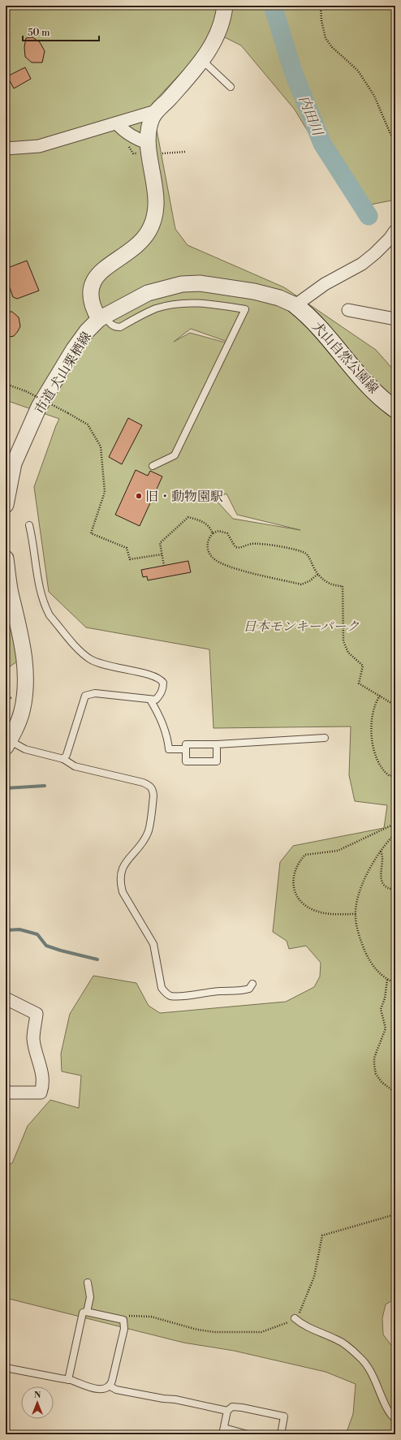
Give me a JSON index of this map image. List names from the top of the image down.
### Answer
{
  "streets": {
    "main road": ["犬山自然公園線"],
    "street": ["市道 犬山栗栖線"]
  },
  "crossings": [
    ["犬山自然公園線", "市道 犬山栗栖線"]
  ],
  "water": ["内田川"],
  "parks": ["日本モンキーパーク"],
  "places": ["旧・動物園駅"],
  "scale_bar": "50 m",
  "north": "top"
}
